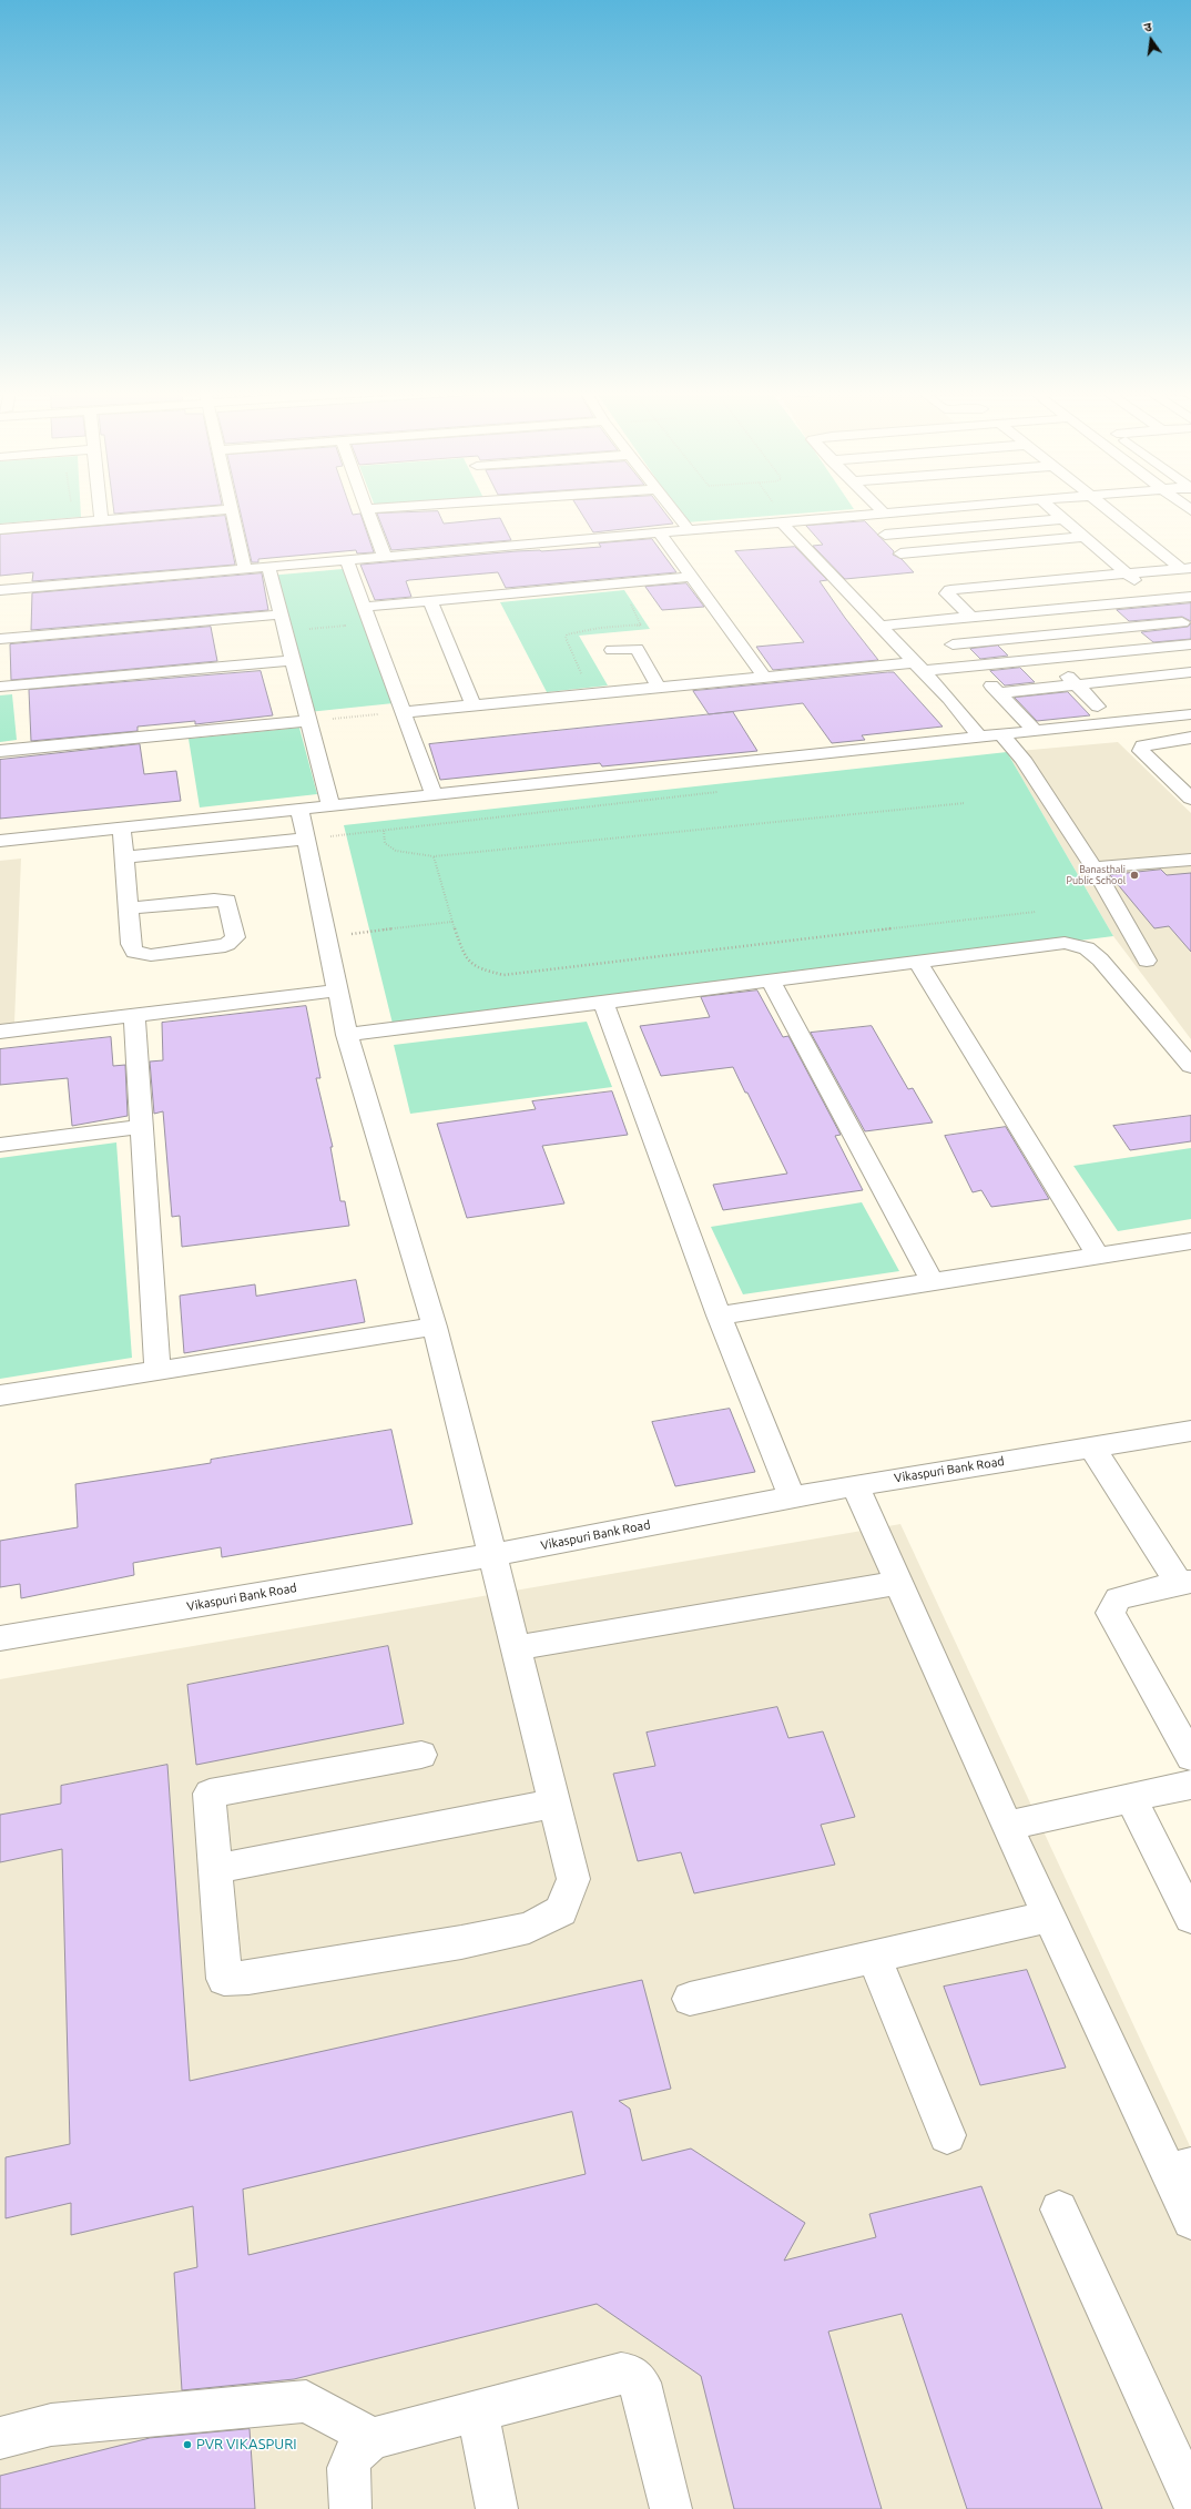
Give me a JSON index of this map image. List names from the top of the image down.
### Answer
{
  "streets": {
    "street": ["Vikaspuri Bank Road"]
  },
  "places": ["Banasthali Public School", "PVR VIKASPURI"],
  "north": "top"
}
